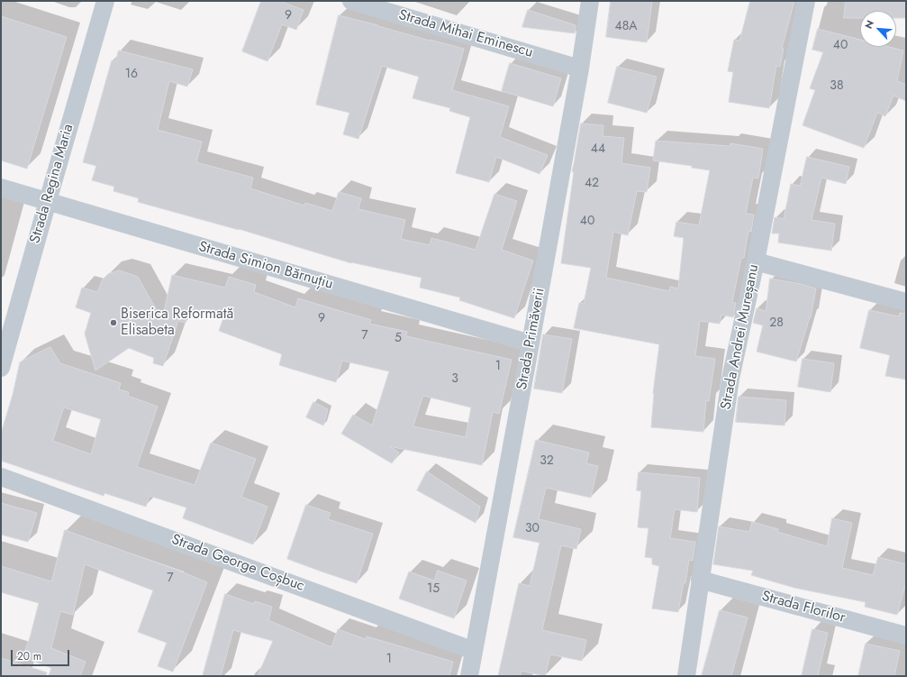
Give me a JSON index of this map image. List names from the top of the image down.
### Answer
{
  "streets": {
    "street": [
      "Strada Mihai Eminescu",
      "Strada Regina Maria",
      "Strada Simion Bărnuțiu",
      "Strada Andrei Mureșanu",
      "Strada Primăverii",
      "Strada George Coșbuc",
      "Strada Florilor"
    ]
  },
  "crossings": [
    ["Strada Mihai Eminescu", "Strada Primăverii"],
    ["Strada Regina Maria", "Strada Simion Bărnuțiu"],
    ["Strada Simion Bărnuțiu", "Strada Primăverii"],
    ["Strada Andrei Mureșanu", "Strada Florilor"],
    ["Strada Primăverii", "Strada George Coșbuc"]
  ],
  "places": ["Biserica Reformată Elisabeta"],
  "house_numbers": [
    "9",
    "48A",
    "40",
    "16",
    "38",
    "44",
    "42",
    "40",
    "9",
    "28",
    "7",
    "5",
    "1",
    "3",
    "32",
    "30",
    "7",
    "15",
    "1"
  ],
  "scale_bar": "20 m",
  "north": "top left"
}
